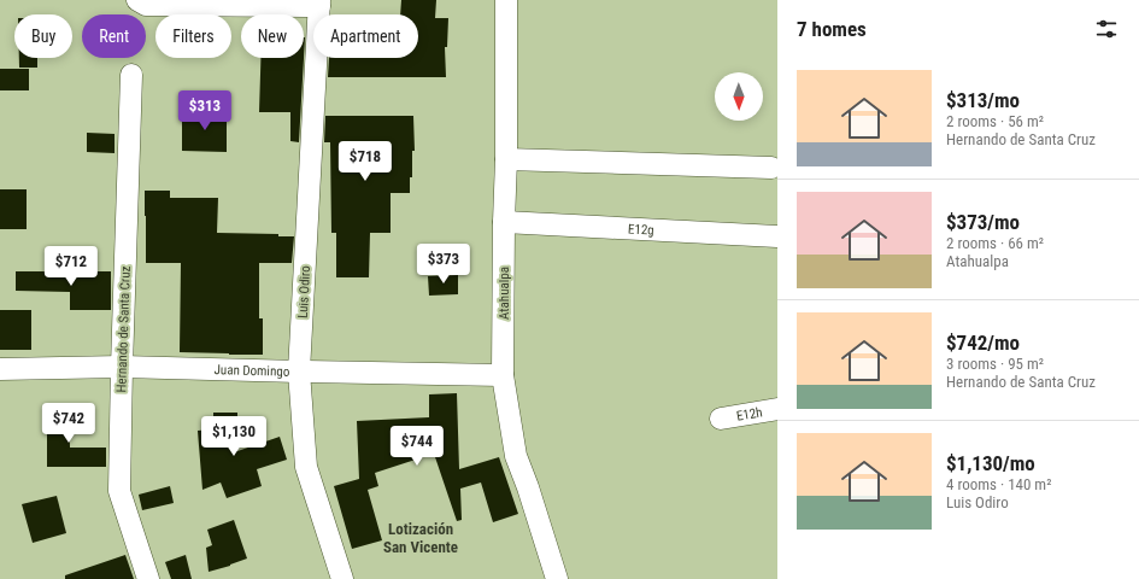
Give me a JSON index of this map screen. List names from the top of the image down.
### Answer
{
  "streets": {
    "street": [
      "E12g",
      "Luis Odiro",
      "Atahualpa",
      "Hernando de Santa Cruz",
      "Juan Domingo",
      "E12h"
    ]
  },
  "crossings": [
    ["E12g", "Atahualpa"],
    ["Luis Odiro", "Juan Domingo"],
    ["Atahualpa", "Juan Domingo"],
    ["Hernando de Santa Cruz", "Juan Domingo"]
  ],
  "districts": ["Lotización San Vicente"],
  "north": "bottom",
  "page": {
    "heading": "7 homes",
    "chip": [
      "Buy",
      "Rent",
      "Filters",
      "New",
      "Apartment"
    ],
    "list": [
      {
        "name": "$313/mo",
        "note": "2 rooms · 56 m² · Hernando de Santa Cruz"
      },
      {
        "name": "$373/mo",
        "note": "2 rooms · 66 m² · Atahualpa"
      },
      {
        "name": "$742/mo",
        "note": "3 rooms · 95 m² · Hernando de Santa Cruz"
      },
      {
        "name": "$1,130/mo",
        "note": "4 rooms · 140 m² · Luis Odiro"
      }
    ],
    "price": [
      "$313",
      "$718",
      "$373",
      "$712",
      "$742",
      "$1,130",
      "$744"
    ]
  }
}
